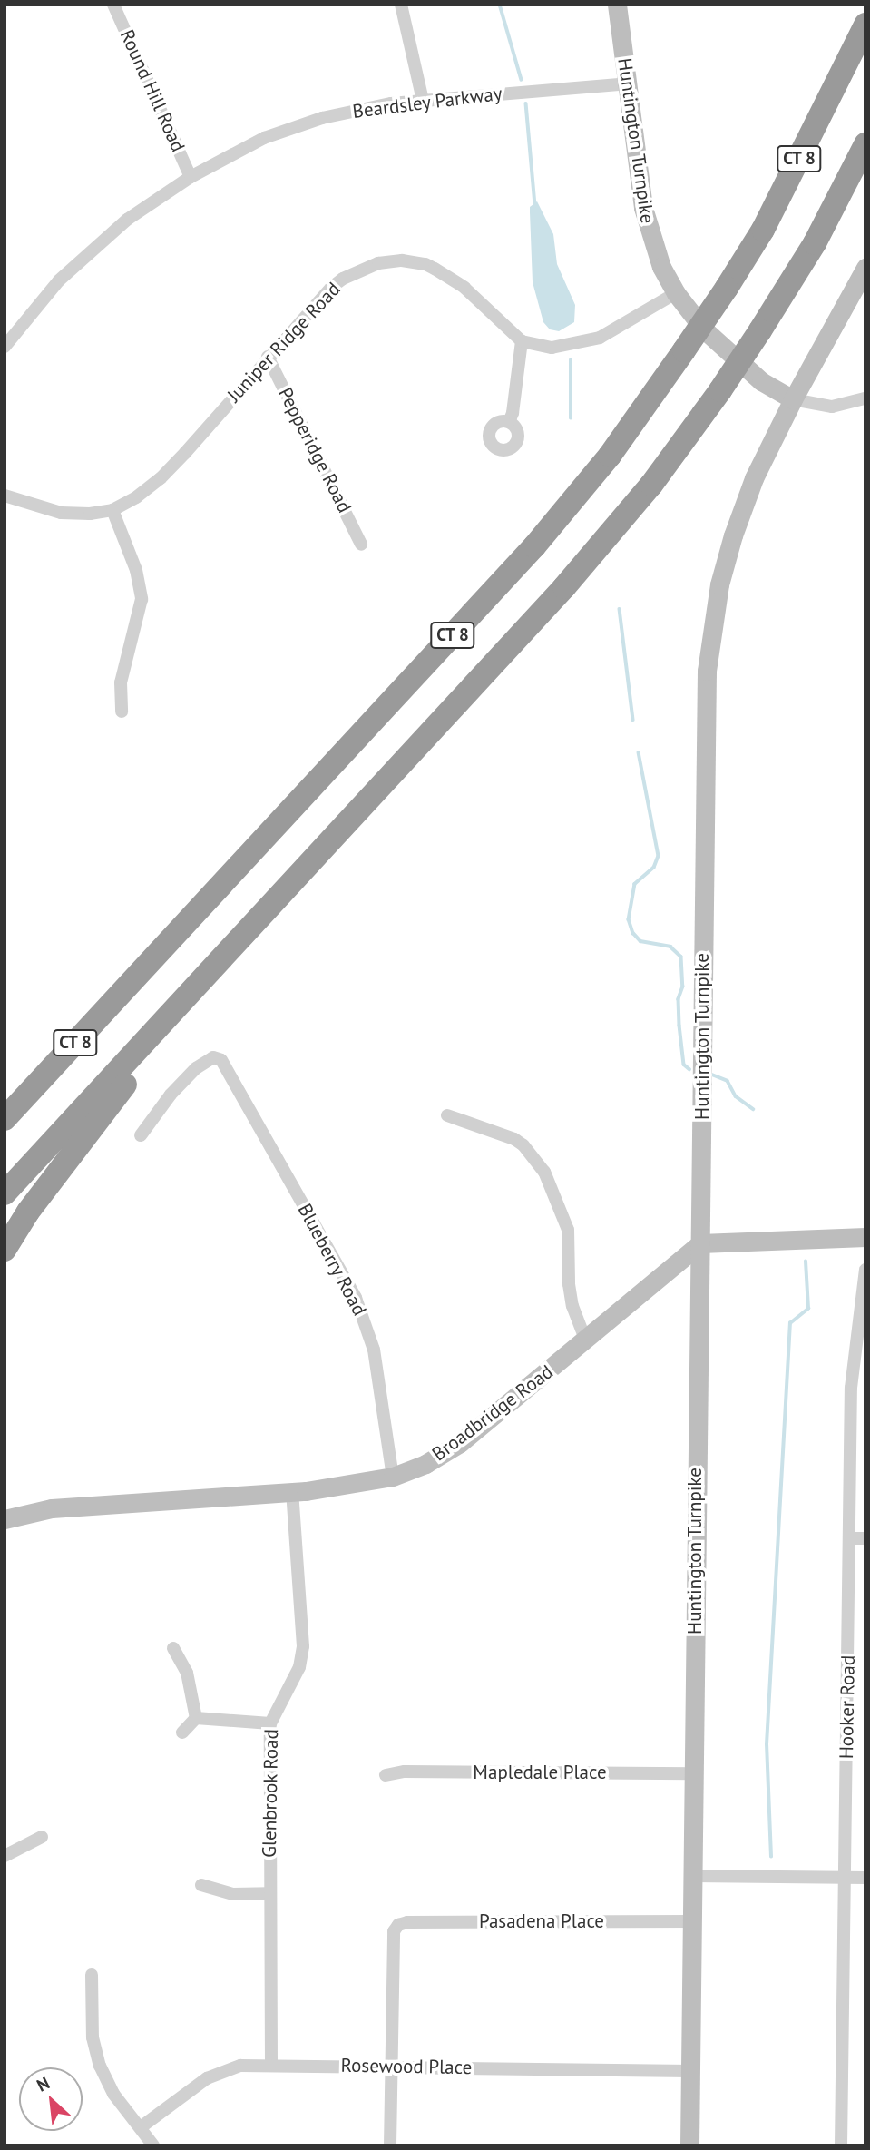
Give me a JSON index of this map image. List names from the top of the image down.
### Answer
{
  "streets": {
    "highway": ["CT 8"],
    "main road": ["Huntington Turnpike", "Broadbridge Road"],
    "street": [
      "Round Hill Road",
      "Beardsley Parkway",
      "Juniper Ridge Road",
      "Pepperidge Road",
      "Blueberry Road",
      "Hooker Road",
      "Mapledale Place",
      "Glenbrook Road",
      "Pasadena Place",
      "Rosewood Place"
    ]
  },
  "crossings": [
    ["Round Hill Road", "Beardsley Parkway"],
    ["Beardsley Parkway", "Huntington Turnpike"],
    ["Huntington Turnpike", "Broadbridge Road"],
    ["Huntington Turnpike", "Mapledale Place"],
    ["Huntington Turnpike", "Pasadena Place"],
    ["Huntington Turnpike", "Rosewood Place"],
    ["Juniper Ridge Road", "Pepperidge Road"],
    ["Blueberry Road", "Broadbridge Road"],
    ["Broadbridge Road", "Glenbrook Road"],
    ["Glenbrook Road", "Rosewood Place"],
    ["Pasadena Place", "Rosewood Place"]
  ],
  "north": "top left"
}
